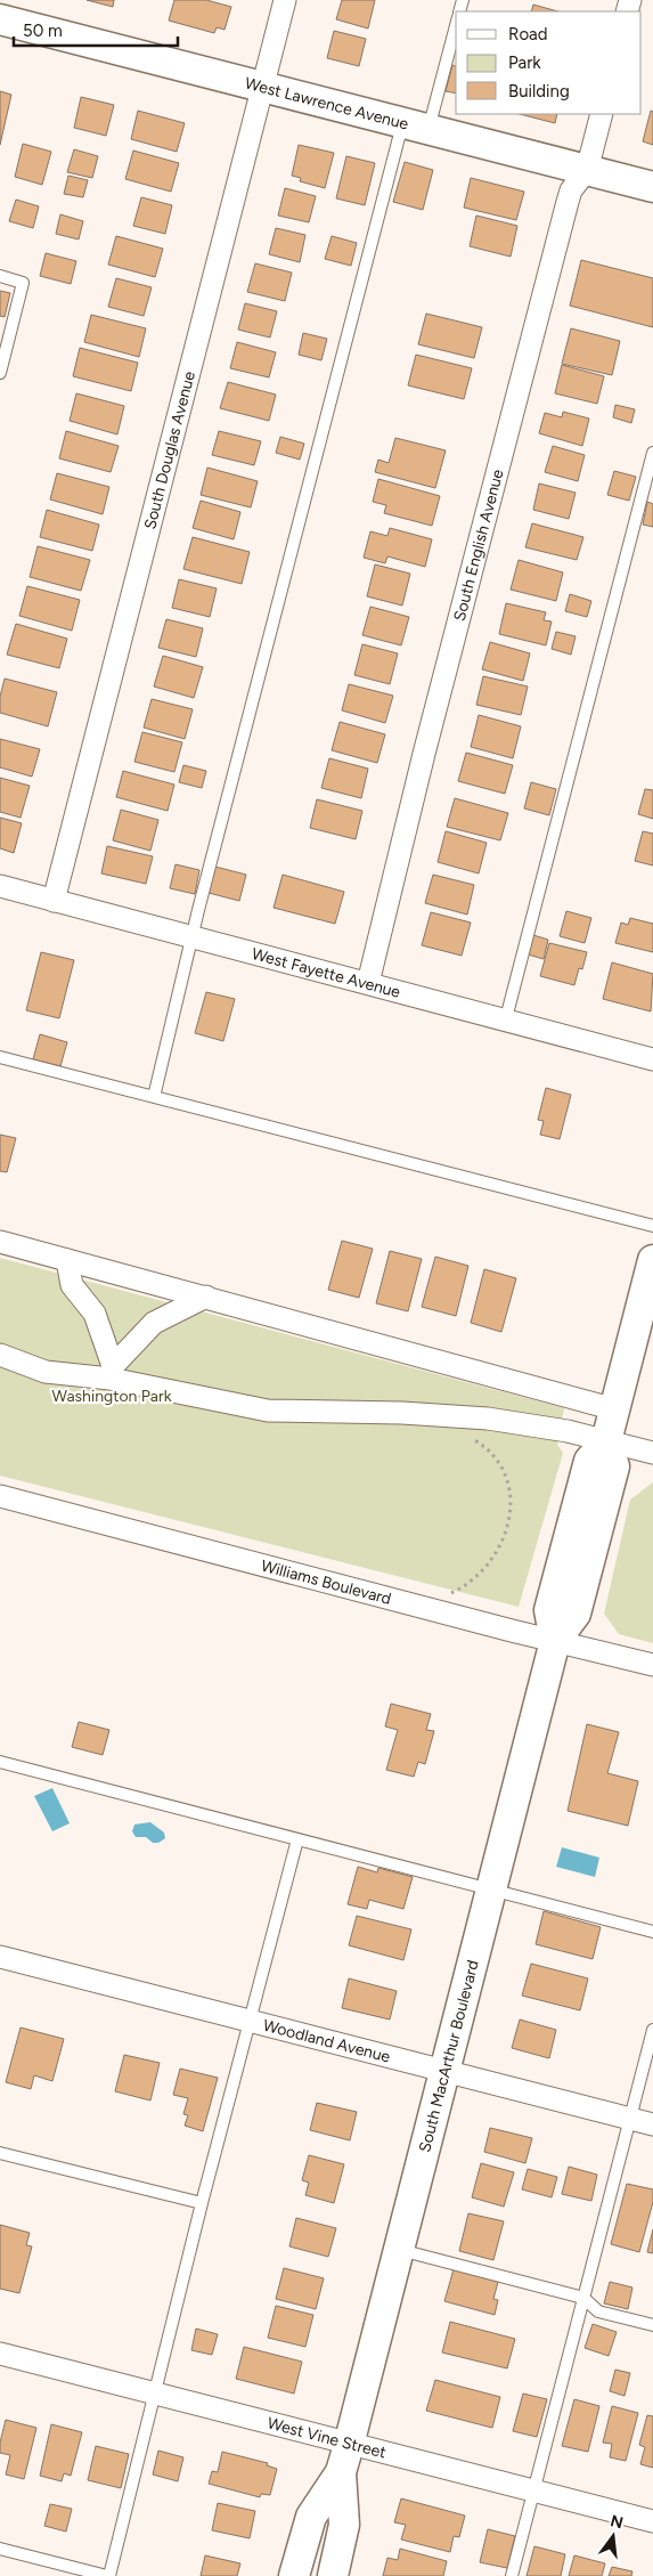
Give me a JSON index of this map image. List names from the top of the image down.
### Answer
{
  "streets": {
    "main road": ["West Lawrence Avenue", "South MacArthur Boulevard"],
    "street": [
      "South Douglas Avenue",
      "South English Avenue",
      "West Fayette Avenue",
      "Williams Boulevard",
      "Woodland Avenue",
      "West Vine Street"
    ]
  },
  "crossings": [
    ["West Lawrence Avenue", "South Douglas Avenue"],
    ["West Lawrence Avenue", "South English Avenue"],
    ["South Douglas Avenue", "West Fayette Avenue"],
    ["South English Avenue", "West Fayette Avenue"],
    ["Williams Boulevard", "South MacArthur Boulevard"],
    ["Woodland Avenue", "South MacArthur Boulevard"],
    ["South MacArthur Boulevard", "West Vine Street"]
  ],
  "parks": ["Washington Park"],
  "legend": ["Road", "Park", "Building"],
  "scale_bar": "50 m",
  "north": "top"
}
